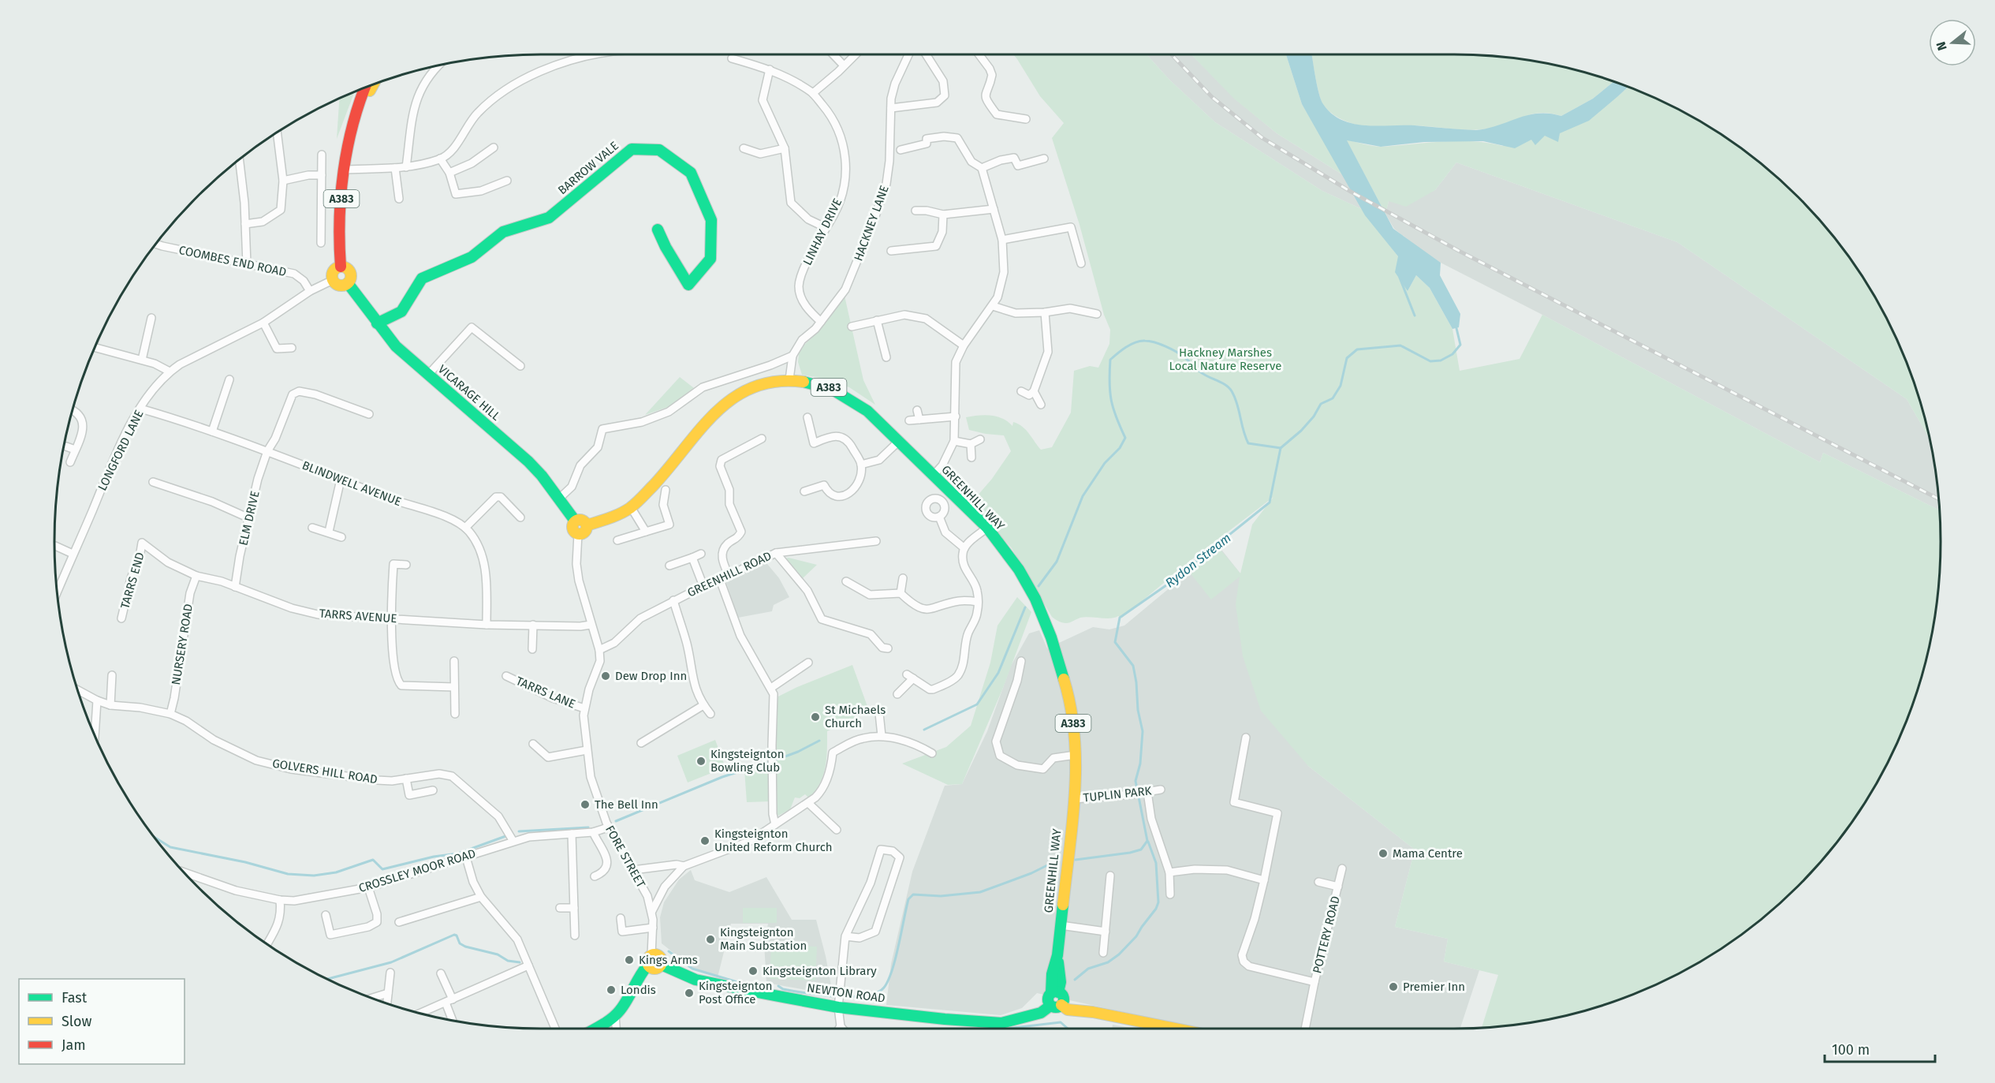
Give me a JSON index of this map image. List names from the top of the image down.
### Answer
{
  "streets": {
    "main road": [
      "BARROW VALE",
      "A383",
      "VICARAGE HILL",
      "GREENHILL WAY",
      "NEWTON ROAD"
    ],
    "street": [
      "HACKNEY LANE",
      "LINHAY DRIVE",
      "COOMBES END ROAD",
      "LONGFORD LANE",
      "BLINDWELL AVENUE",
      "ELM DRIVE",
      "GREENHILL ROAD",
      "TARRS END",
      "TARRS AVENUE",
      "NURSERY ROAD",
      "TARRS LANE",
      "GOLVERS HILL ROAD",
      "TUPLIN PARK",
      "FORE STREET",
      "CROSSLEY MOOR ROAD",
      "POTTERY ROAD"
    ]
  },
  "crossings": [
    ["BARROW VALE", "VICARAGE HILL"],
    ["A383", "VICARAGE HILL"],
    ["A383", "LONGFORD LANE"],
    ["A383", "GREENHILL WAY"],
    ["HACKNEY LANE", "LINHAY DRIVE"],
    ["HACKNEY LANE", "GREENHILL WAY"],
    ["COOMBES END ROAD", "LONGFORD LANE"],
    ["VICARAGE HILL", "LONGFORD LANE"],
    ["VICARAGE HILL", "GREENHILL WAY"],
    ["VICARAGE HILL", "GREENHILL ROAD"],
    ["VICARAGE HILL", "TARRS AVENUE"],
    ["VICARAGE HILL", "FORE STREET"],
    ["LONGFORD LANE", "BLINDWELL AVENUE"],
    ["BLINDWELL AVENUE", "ELM DRIVE"],
    ["BLINDWELL AVENUE", "TARRS AVENUE"],
    ["GREENHILL WAY", "TUPLIN PARK"],
    ["GREENHILL WAY", "NEWTON ROAD"],
    ["ELM DRIVE", "TARRS AVENUE"],
    ["GREENHILL ROAD", "FORE STREET"],
    ["TARRS END", "TARRS AVENUE"],
    ["TARRS AVENUE", "NURSERY ROAD"],
    ["NURSERY ROAD", "GOLVERS HILL ROAD"],
    ["TARRS LANE", "FORE STREET"],
    ["GOLVERS HILL ROAD", "CROSSLEY MOOR ROAD"],
    ["FORE STREET", "CROSSLEY MOOR ROAD"],
    ["FORE STREET", "NEWTON ROAD"]
  ],
  "water": ["Rydon Stream"],
  "parks": ["Hackney Marshes Local Nature Reserve"],
  "places": [
    "Dew Drop Inn",
    "St Michaels Church",
    "Kingsteignton Bowling Club",
    "The Bell Inn",
    "Kingsteignton United Reform Church",
    "Mama Centre",
    "Kingsteignton Main Substation",
    "Kings Arms",
    "Kingsteignton Library",
    "Premier Inn",
    "Londis",
    "Kingsteignton Post Office"
  ],
  "legend": ["Fast", "Slow", "Jam"],
  "scale_bar": "100 m",
  "north": "left"
}
